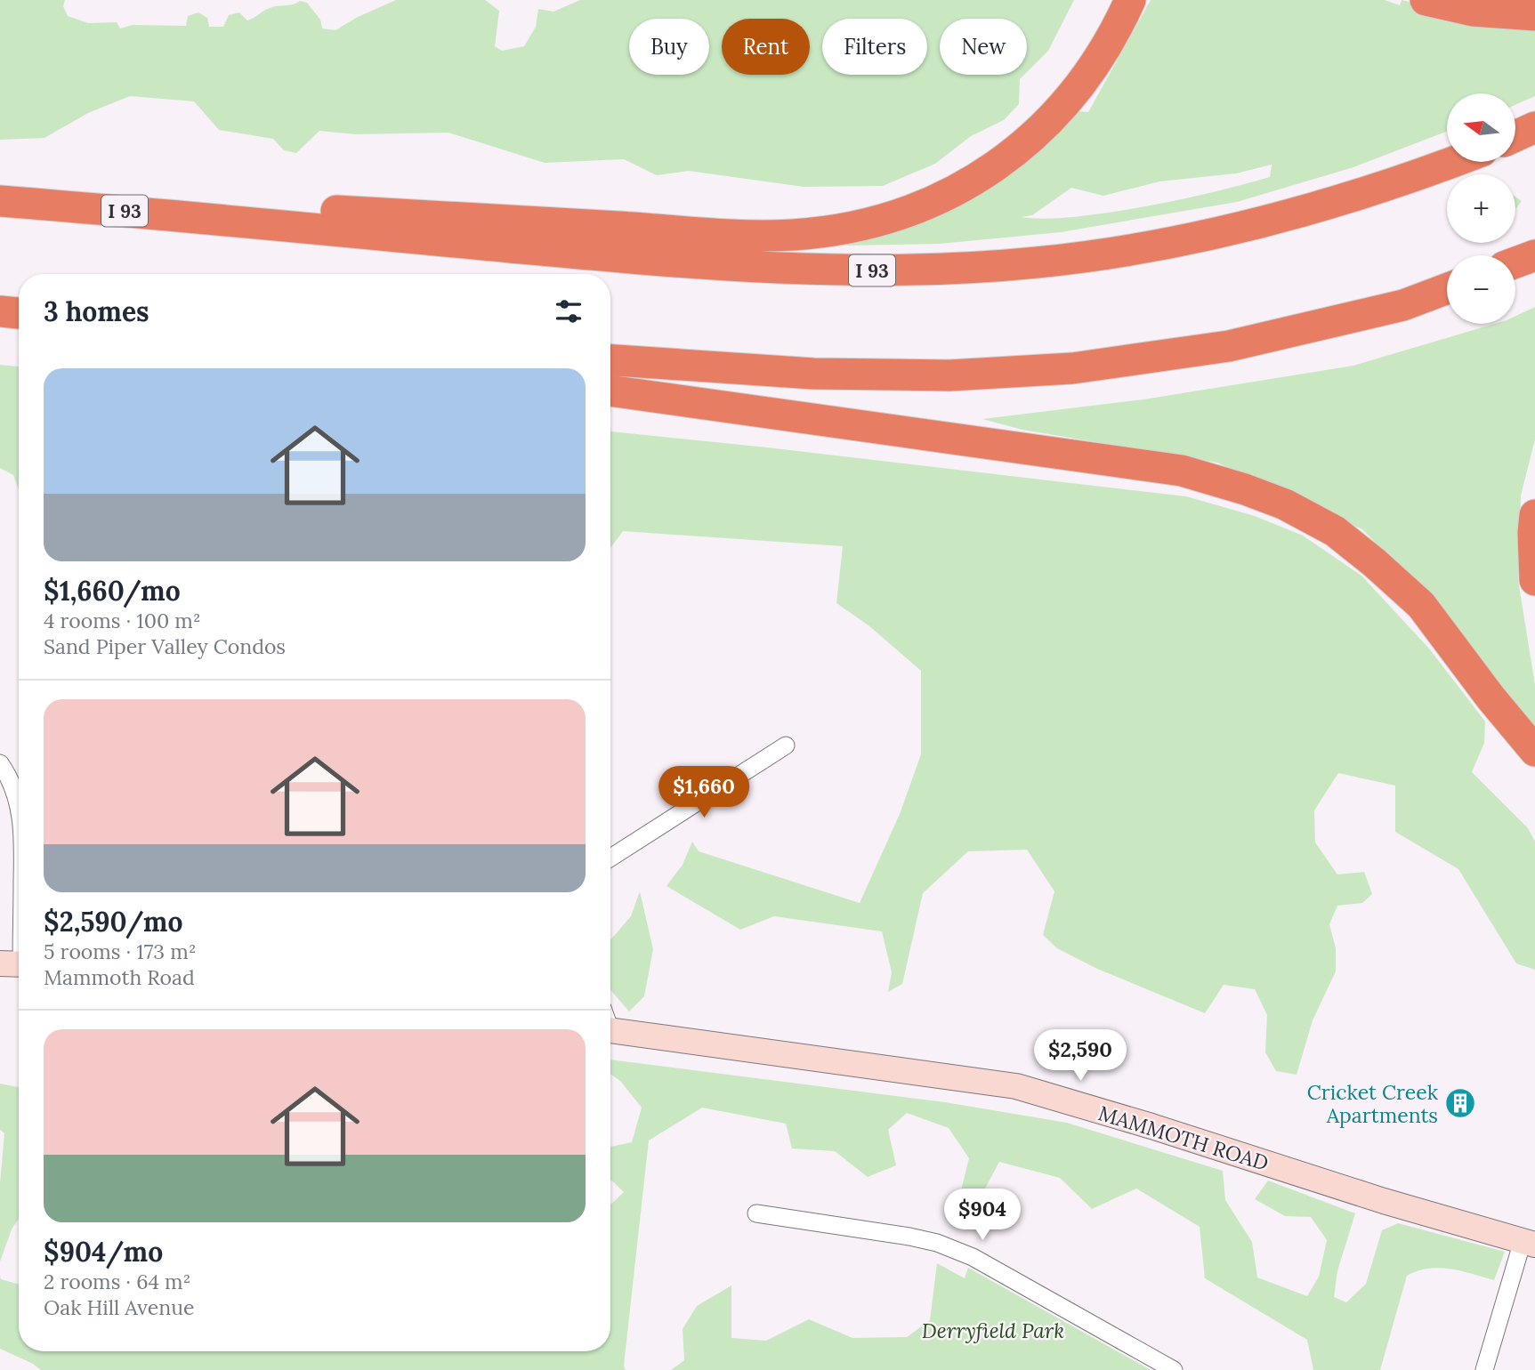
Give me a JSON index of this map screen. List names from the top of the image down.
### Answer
{
  "streets": {
    "highway": ["I 93"],
    "main road": ["MAMMOTH ROAD"]
  },
  "parks": ["Derryfield Park"],
  "places": {
    "building": ["Cricket Creek Apartments"]
  },
  "north": "left",
  "page": {
    "chip": [
      "Buy",
      "Rent",
      "Filters",
      "New"
    ],
    "map_buttons": ["+", "−"],
    "heading": "3 homes",
    "list": [
      {
        "name": "$1,660/mo",
        "note": "4 rooms · 100 m² · Sand Piper Valley Condos"
      },
      {
        "name": "$2,590/mo",
        "note": "5 rooms · 173 m² · Mammoth Road"
      },
      {
        "name": "$904/mo",
        "note": "2 rooms · 64 m² · Oak Hill Avenue"
      }
    ],
    "price": ["$1,660", "$2,590", "$904"]
  }
}
